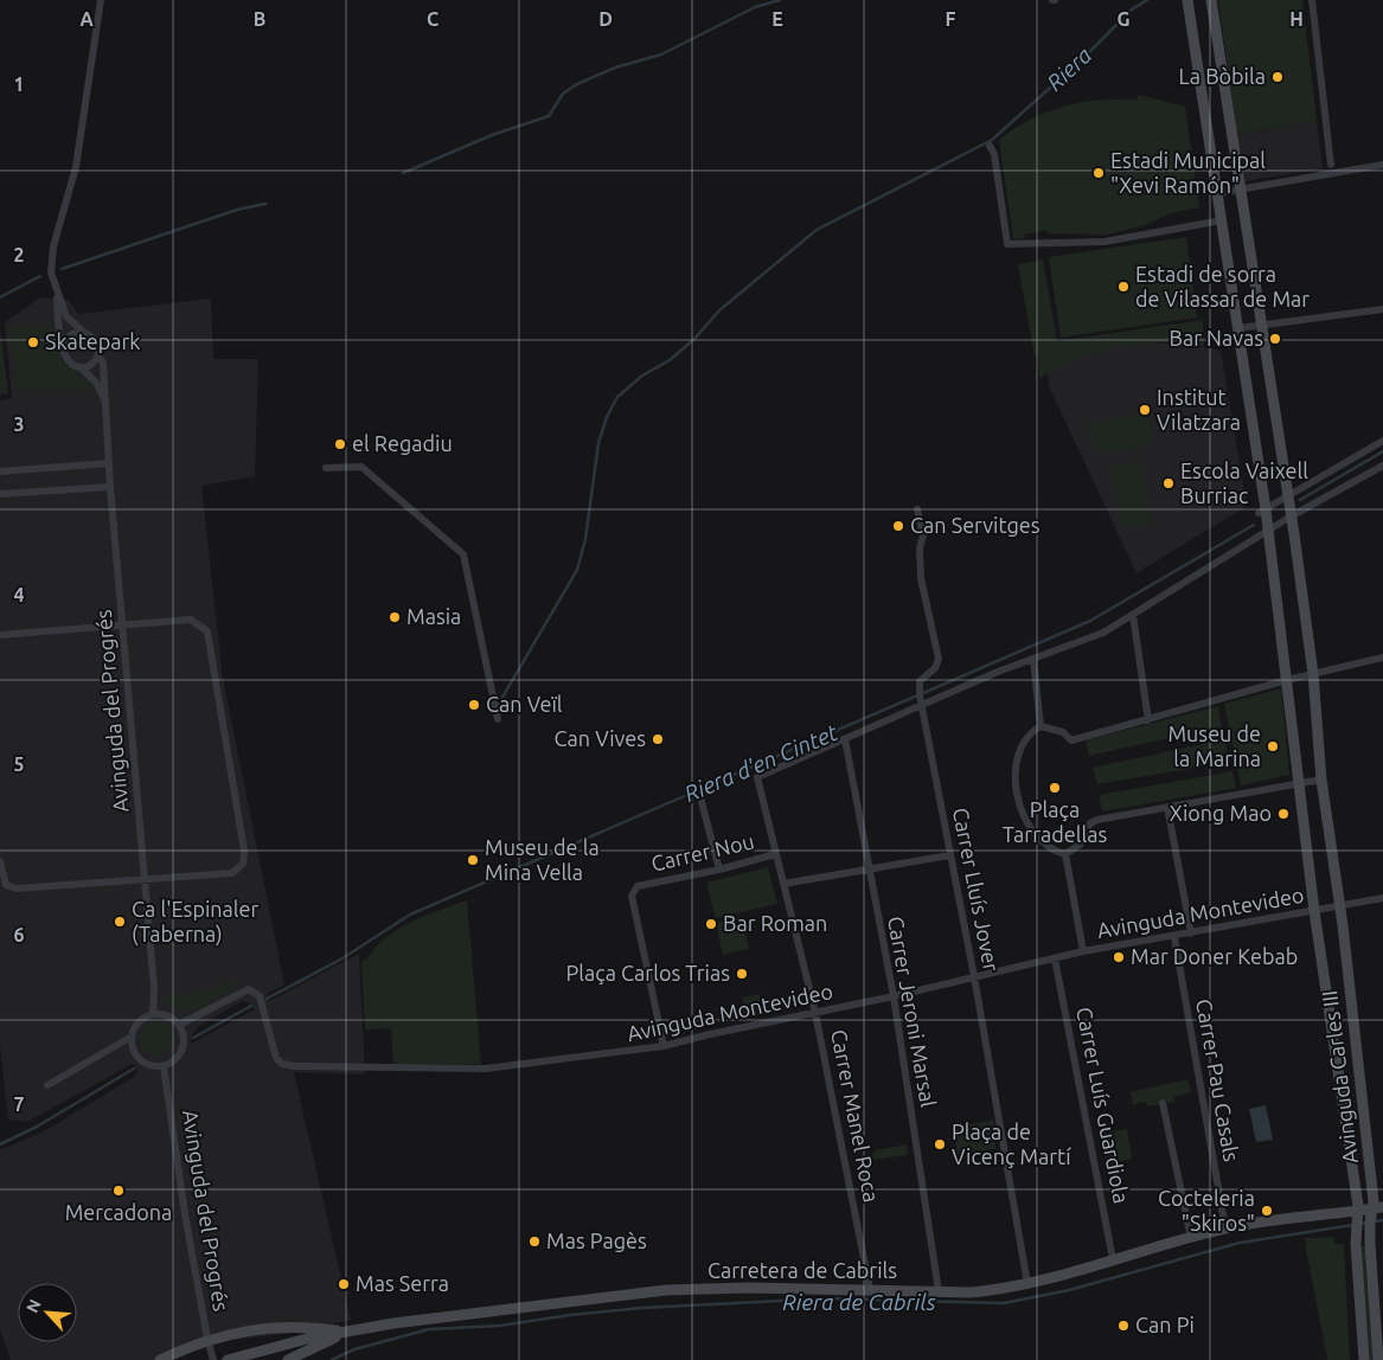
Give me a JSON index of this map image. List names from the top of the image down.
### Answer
{
  "streets": {
    "street": [
      "Avinguda del Progrés",
      "Carrer Nou",
      "Carrer Lluís Jover",
      "Avinguda Montevideo",
      "Carrer Jeroni Marsal",
      "Avinguda Carles III",
      "Carrer Pau Casals",
      "Carrer Luís Guardiola",
      "Carrer Manel Roca",
      "Carretera de Cabrils"
    ]
  },
  "crossings": [
    ["Avinguda del Progrés", "Avinguda Montevideo"],
    ["Carrer Nou", "Avinguda Montevideo"],
    ["Carrer Nou", "Carrer Manel Roca"],
    ["Carrer Lluís Jover", "Avinguda Montevideo"],
    ["Carrer Lluís Jover", "Carretera de Cabrils"],
    ["Avinguda Montevideo", "Carrer Jeroni Marsal"],
    ["Avinguda Montevideo", "Avinguda Carles III"],
    ["Avinguda Montevideo", "Carrer Pau Casals"],
    ["Avinguda Montevideo", "Carrer Luís Guardiola"],
    ["Avinguda Montevideo", "Carrer Manel Roca"],
    ["Carrer Jeroni Marsal", "Carrer Manel Roca"],
    ["Carrer Jeroni Marsal", "Carretera de Cabrils"],
    ["Avinguda Carles III", "Carretera de Cabrils"],
    ["Carrer Pau Casals", "Carretera de Cabrils"],
    ["Carrer Luís Guardiola", "Carretera de Cabrils"],
    ["Carrer Manel Roca", "Carretera de Cabrils"]
  ],
  "water": ["Riera", "Riera d'en Cintet", "Riera de Cabrils"],
  "places": [
    "La Bòbila",
    "Estadi Municipal \"Xevi Ramón\"",
    "Estadi de sorra de Vilassar de Mar",
    "Bar Navas",
    "Skatepark",
    "Institut Vilatzara",
    "el Regadiu",
    "Escola Vaixell Burriac",
    "Can Servitges",
    "Masia",
    "Can Veïl",
    "Can Vives",
    "Museu de la Marina",
    "Plaça Tarradellas",
    "Xiong Mao",
    "Museu de la Mina Vella",
    "Ca l'Espinaler (Taberna)",
    "Bar Roman",
    "Mar Doner Kebab",
    "Plaça Carlos Trias",
    "Plaça de Vicenç Martí",
    "Mercadona",
    "Cocteleria \"Skiros\"",
    "Mas Pagès",
    "Mas Serra",
    "Can Pi"
  ],
  "north": "top left",
  "grid": {
    "columns": [
      "A",
      "B",
      "C",
      "D",
      "E",
      "F",
      "G",
      "H"
    ],
    "rows": [
      "1",
      "2",
      "3",
      "4",
      "5",
      "6",
      "7"
    ]
  }
}
